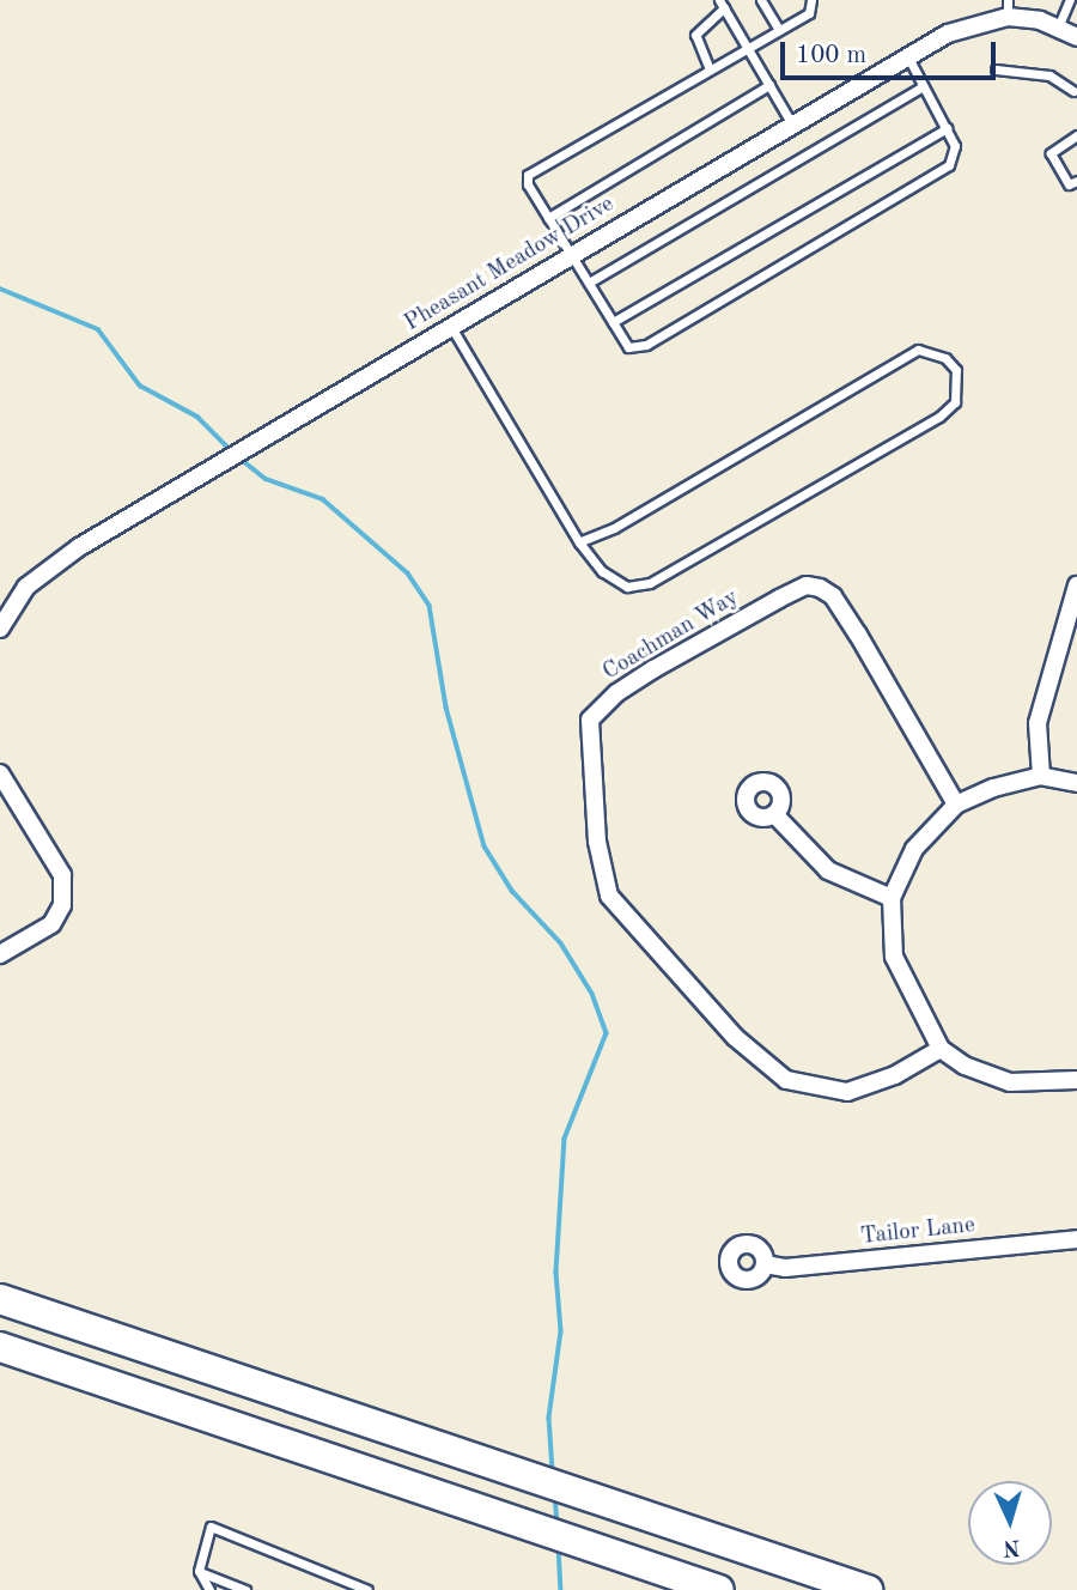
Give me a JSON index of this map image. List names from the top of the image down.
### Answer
{
  "streets": {
    "street": ["Pheasant Meadow Drive", "Coachman Way", "Tailor Lane"]
  },
  "scale_bar": "100 m",
  "north": "bottom"
}
